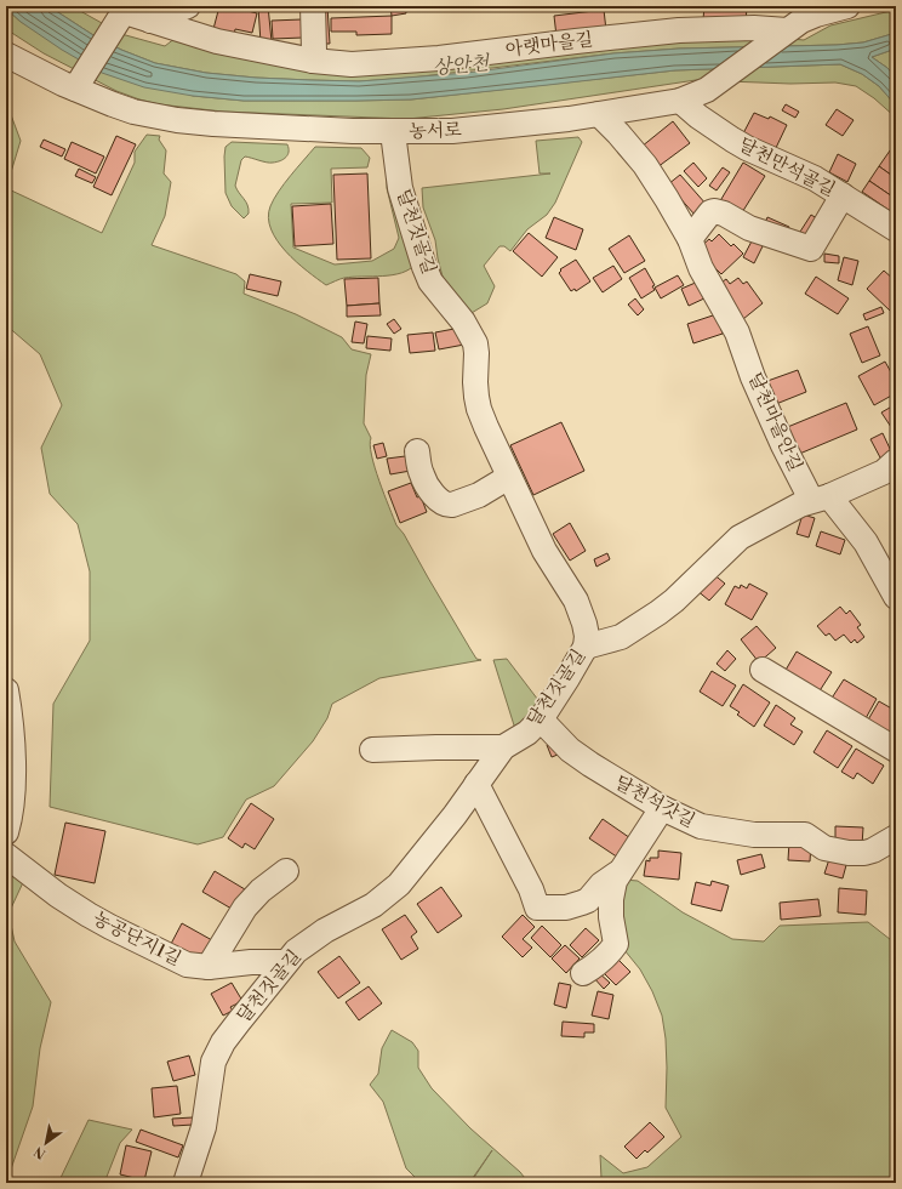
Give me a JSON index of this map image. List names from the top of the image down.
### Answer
{
  "streets": {
    "street": [
      "아랫마을길",
      "농서로",
      "달천만석골길",
      "달천짓골길",
      "달천마을안길",
      "달천석갓길",
      "농공단지1길"
    ]
  },
  "crossings": [
    ["아랫마을길", "농서로"],
    ["농서로", "달천만석골길"],
    ["농서로", "달천짓골길"],
    ["농서로", "달천마을안길"],
    ["달천짓골길", "달천석갓길"],
    ["달천짓골길", "농공단지1길"]
  ],
  "water": ["상안천"],
  "north": "bottom left"
}
